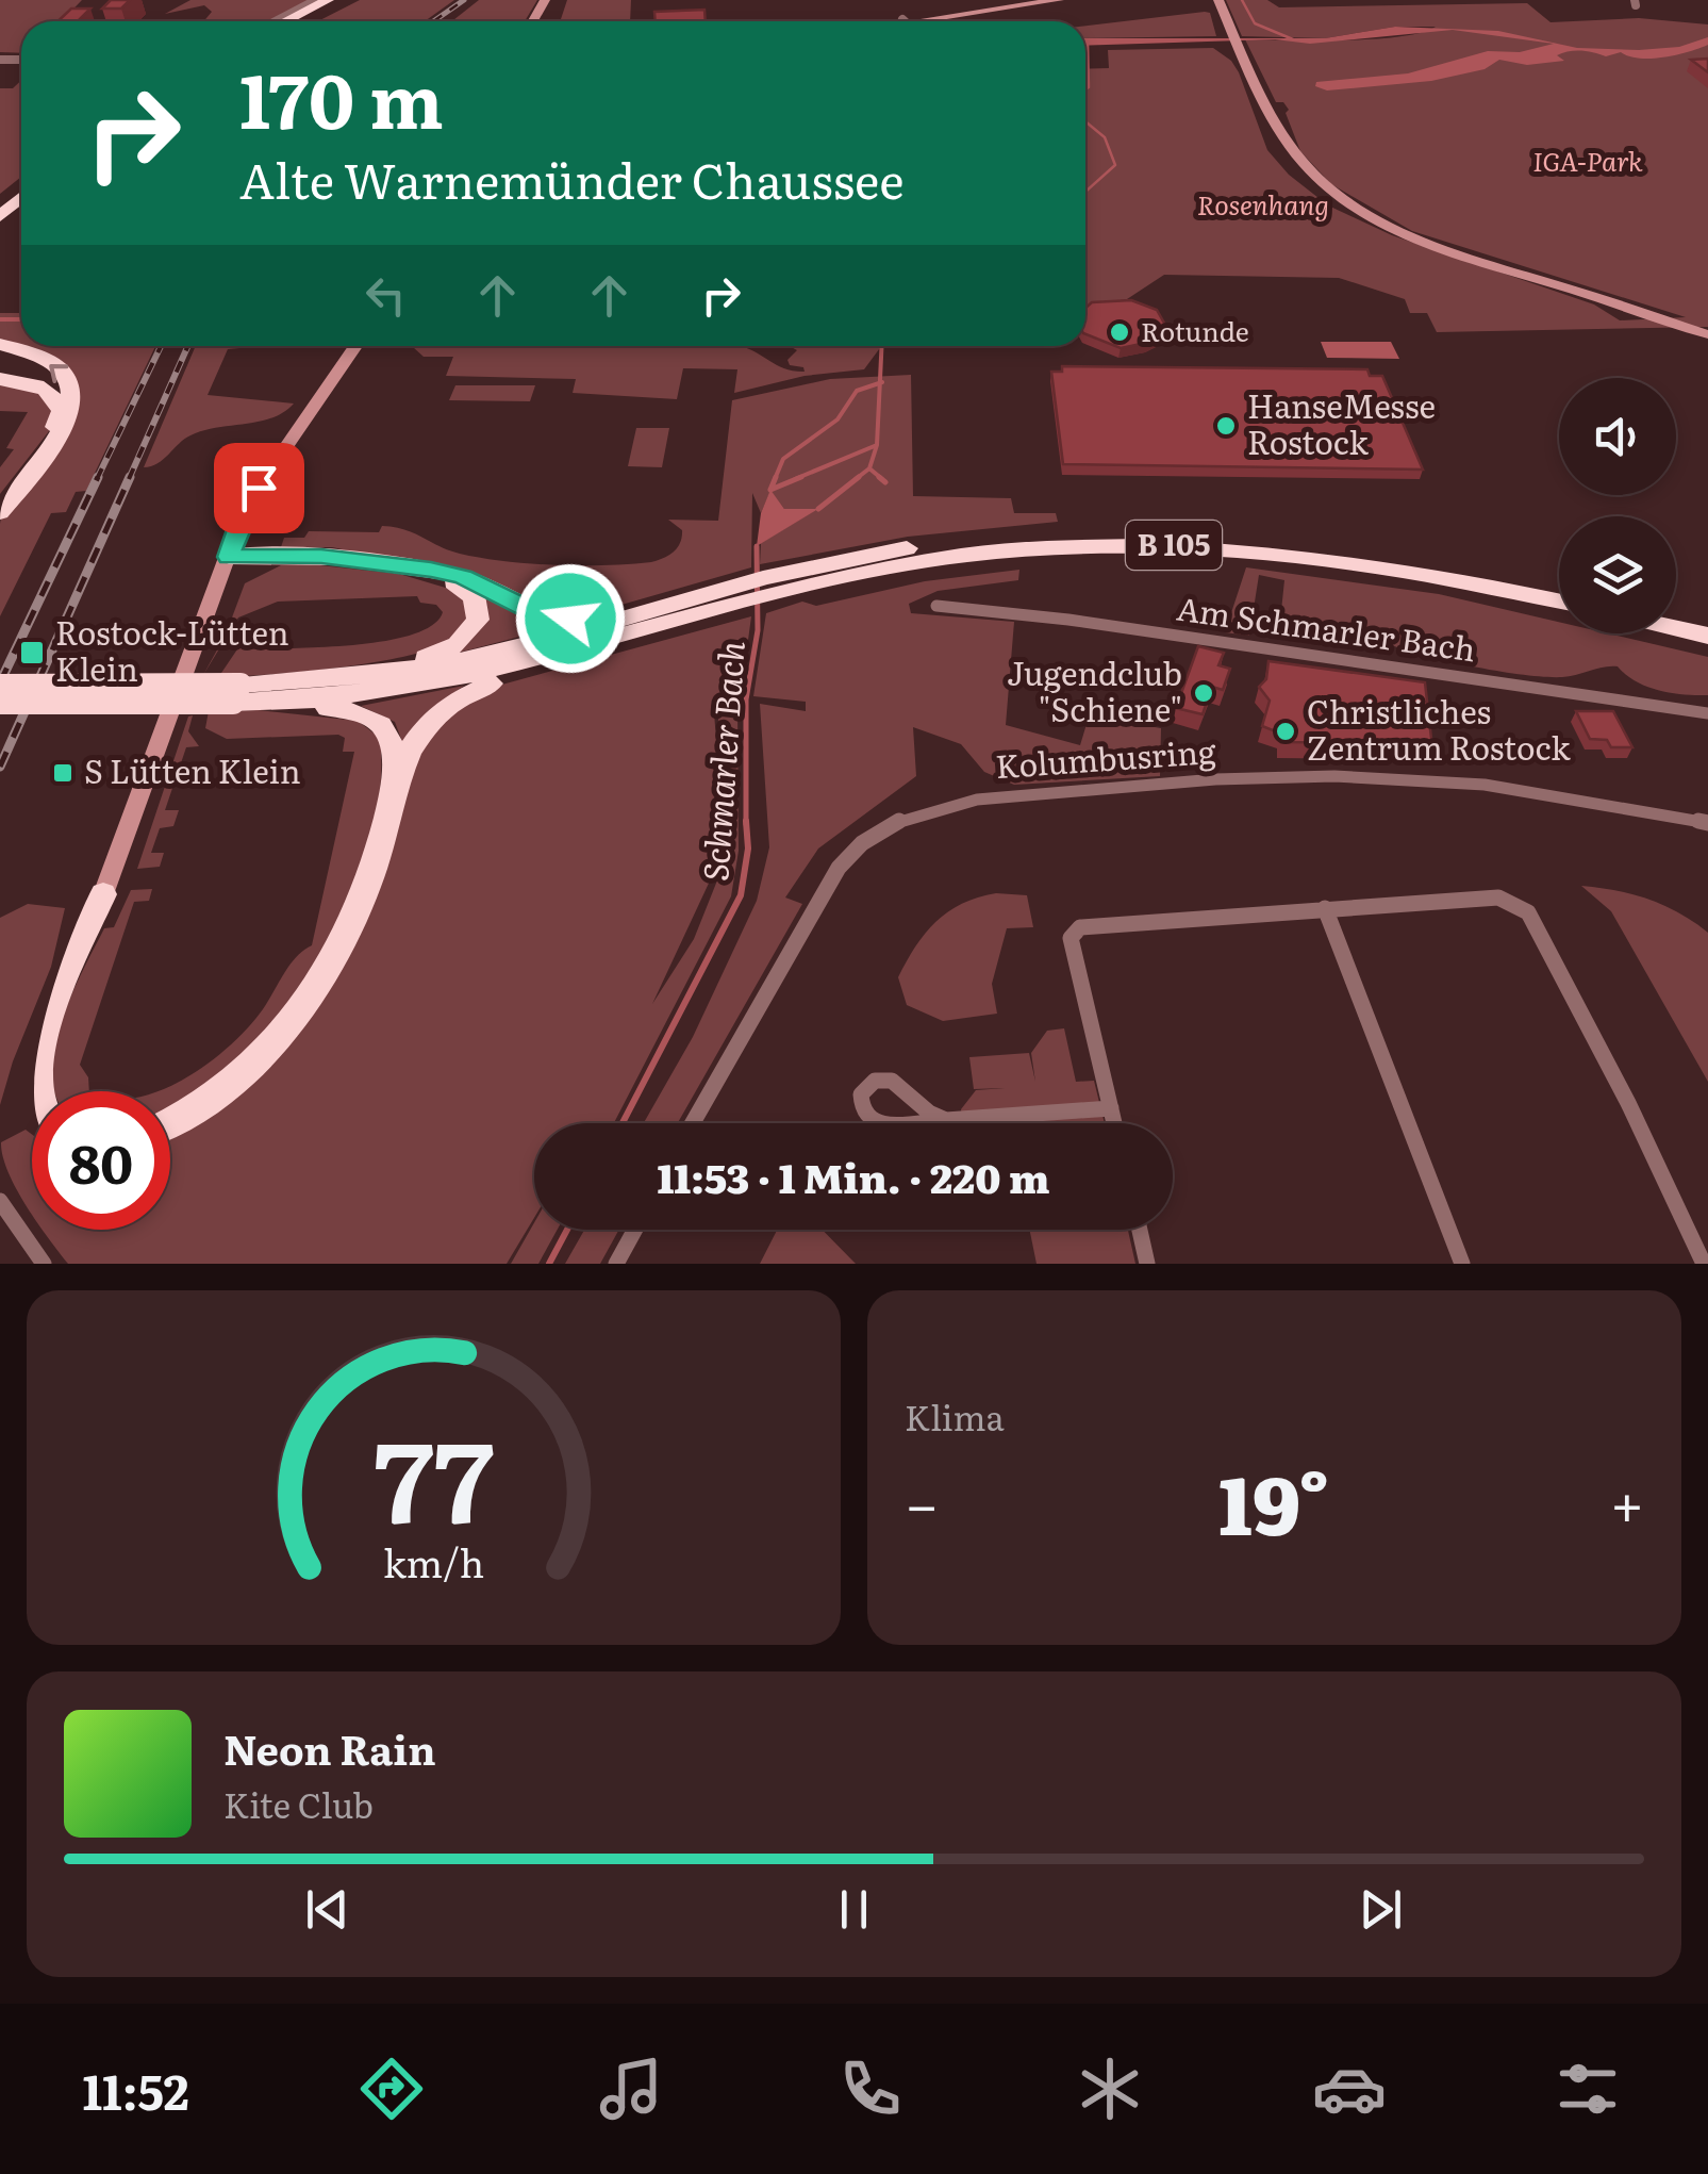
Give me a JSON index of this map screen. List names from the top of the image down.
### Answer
{
  "streets": {
    "highway": ["B 105"],
    "street": ["Am Schmarler Bach", "Kolumbusring"]
  },
  "water": ["Schmarler Bach"],
  "parks": ["IGA-Park", "Rosenhang"],
  "places": {
    "other": [
      "Rotunde",
      "HanseMesse Rostock",
      "Jugendclub \"Schiene\"",
      "Christliches Zentrum Rostock"
    ],
    "transit": ["Rostock-Lütten Klein", "S Lütten Klein"]
  },
  "page": {
    "turn": ["170 m", "Alte Warnemünder Chaussee"],
    "limit": "80",
    "trip": "11:53 · 1 Min. · 220 m",
    "tile": "Klima",
    "heat": ["−", "19°", "+"],
    "song": ["Neon Rain", "Kite Club"],
    "tabs": "11:52",
    "gauge": ["77", "km/h"]
  }
}
